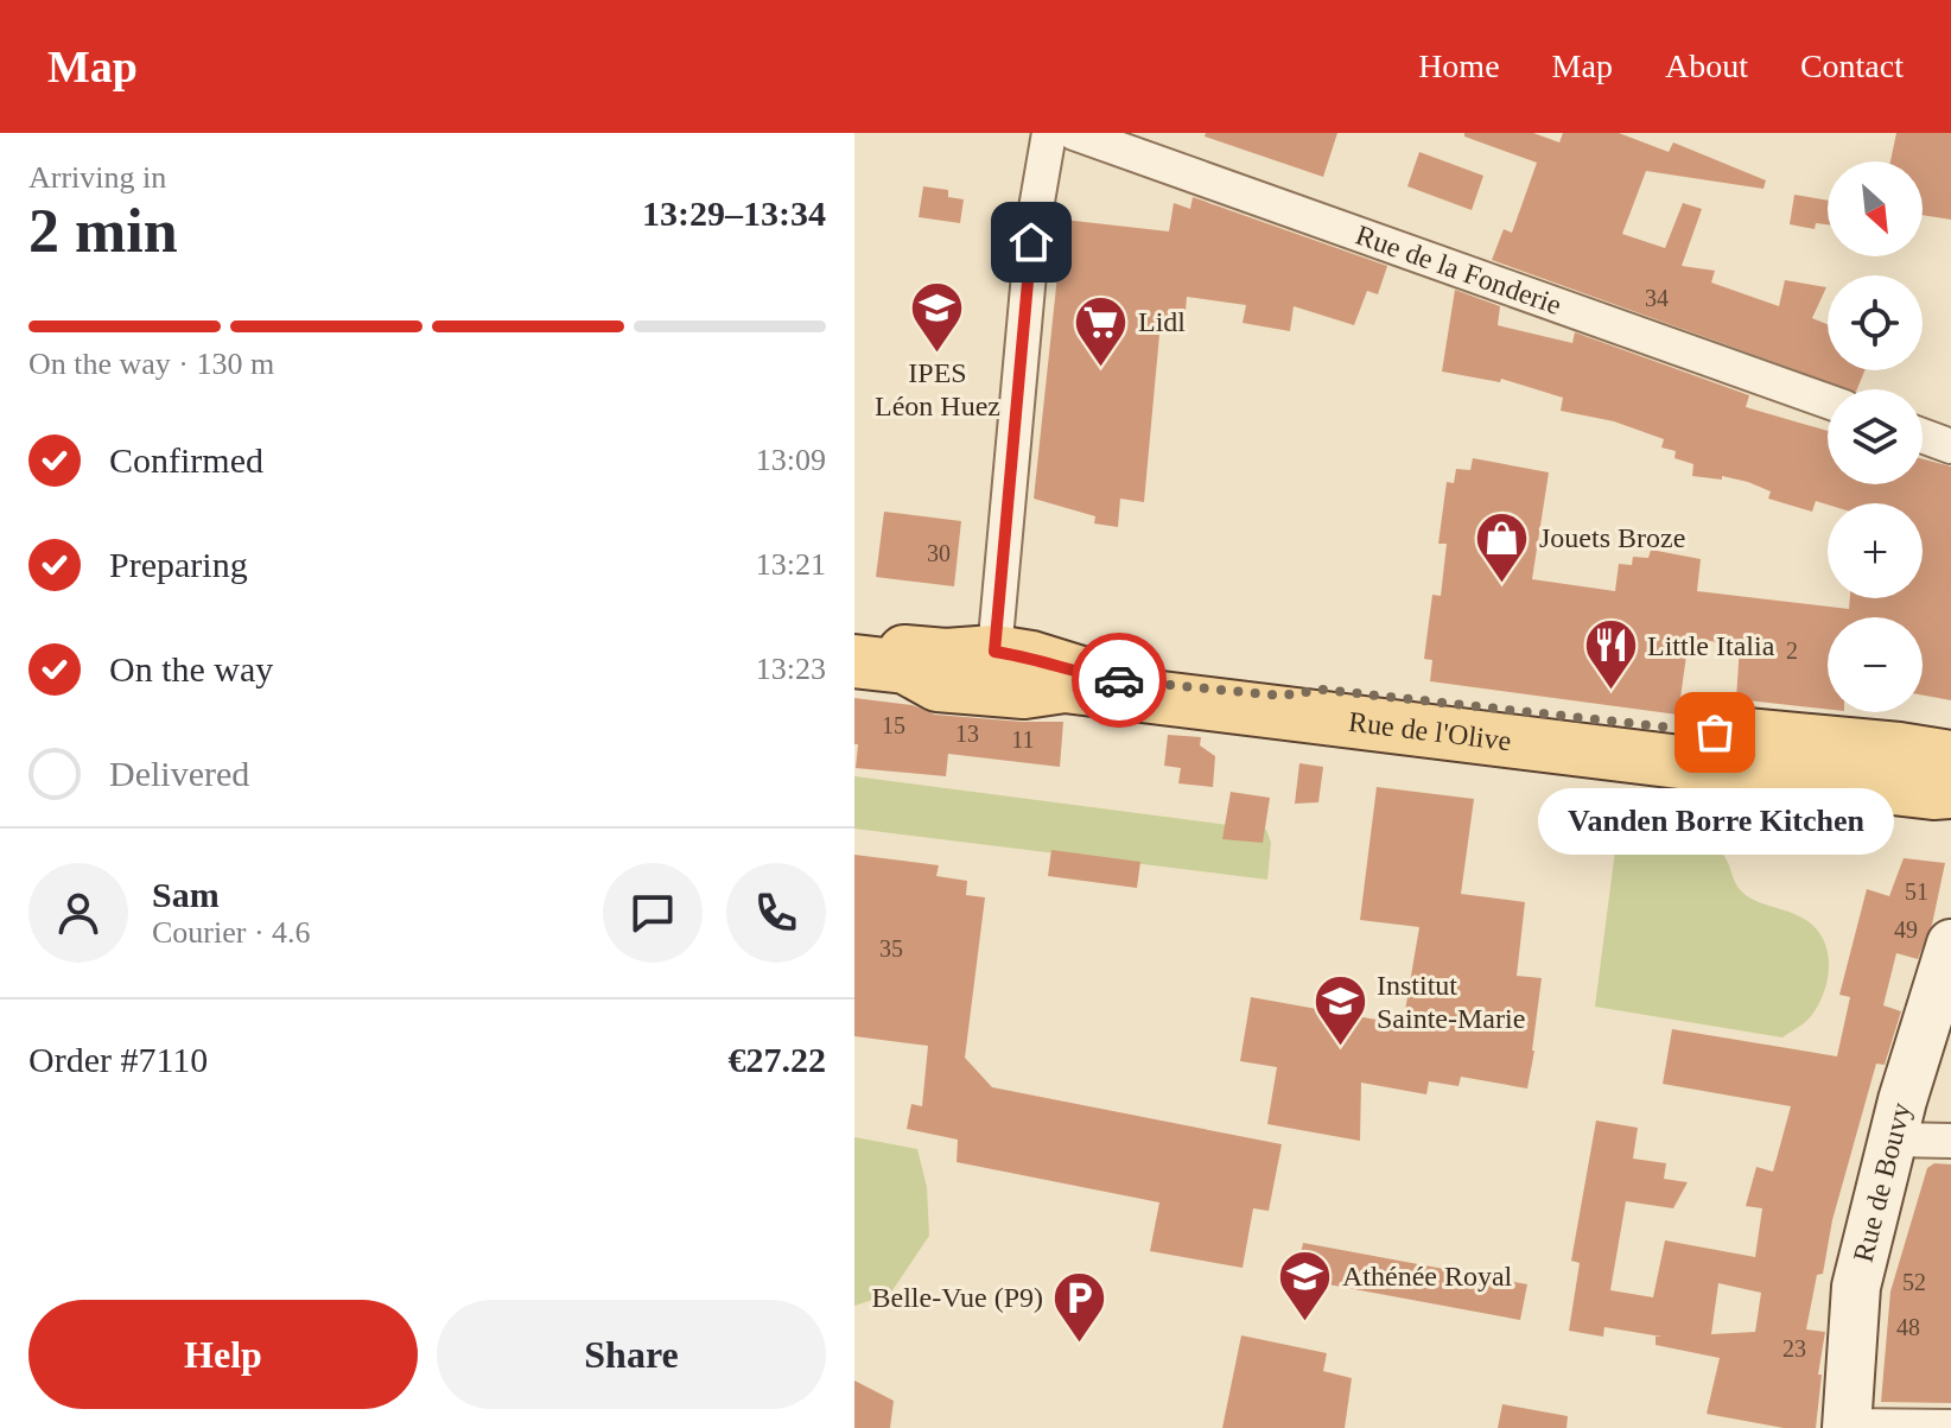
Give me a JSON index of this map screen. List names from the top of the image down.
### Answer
{
  "streets": {
    "main road": ["Rue de l'Olive"],
    "street": ["Rue de la Fonderie", "Rue de Bouvy"]
  },
  "places": {
    "school or university": ["IPES Léon Huez", "Institut Sainte-Marie", "Athénée Royal"],
    "supermarket": ["Lidl"],
    "shop": ["Jouets Broze"],
    "restaurant": ["Little Italia"],
    "other": ["Vanden Borre Kitchen"],
    "parking": ["Belle-Vue (P9)"]
  },
  "house_numbers": [
    "34",
    "30",
    "2",
    "15",
    "13",
    "11",
    "51",
    "49",
    "35",
    "52",
    "48",
    "23"
  ],
  "north": "bottom right",
  "page": {
    "header": "Map",
    "nav": [
      "Home",
      "Map",
      "About",
      "Contact"
    ],
    "heading": ["2 min", "Arriving in", "13:29–13:34"],
    "panel": [
      "Sam",
      "Courier · 4.6",
      "Order #7110",
      "€27.22"
    ],
    "map_buttons": ["+", "−"],
    "bar": "On the way · 130 m",
    "list": [
      ["Confirmed", "13:09"],
      ["Preparing", "13:21"],
      ["On the way", "13:23"],
      "Delivered"
    ],
    "bubble": "Vanden Borre Kitchen",
    "buttons": ["Help", "Share"]
  }
}
